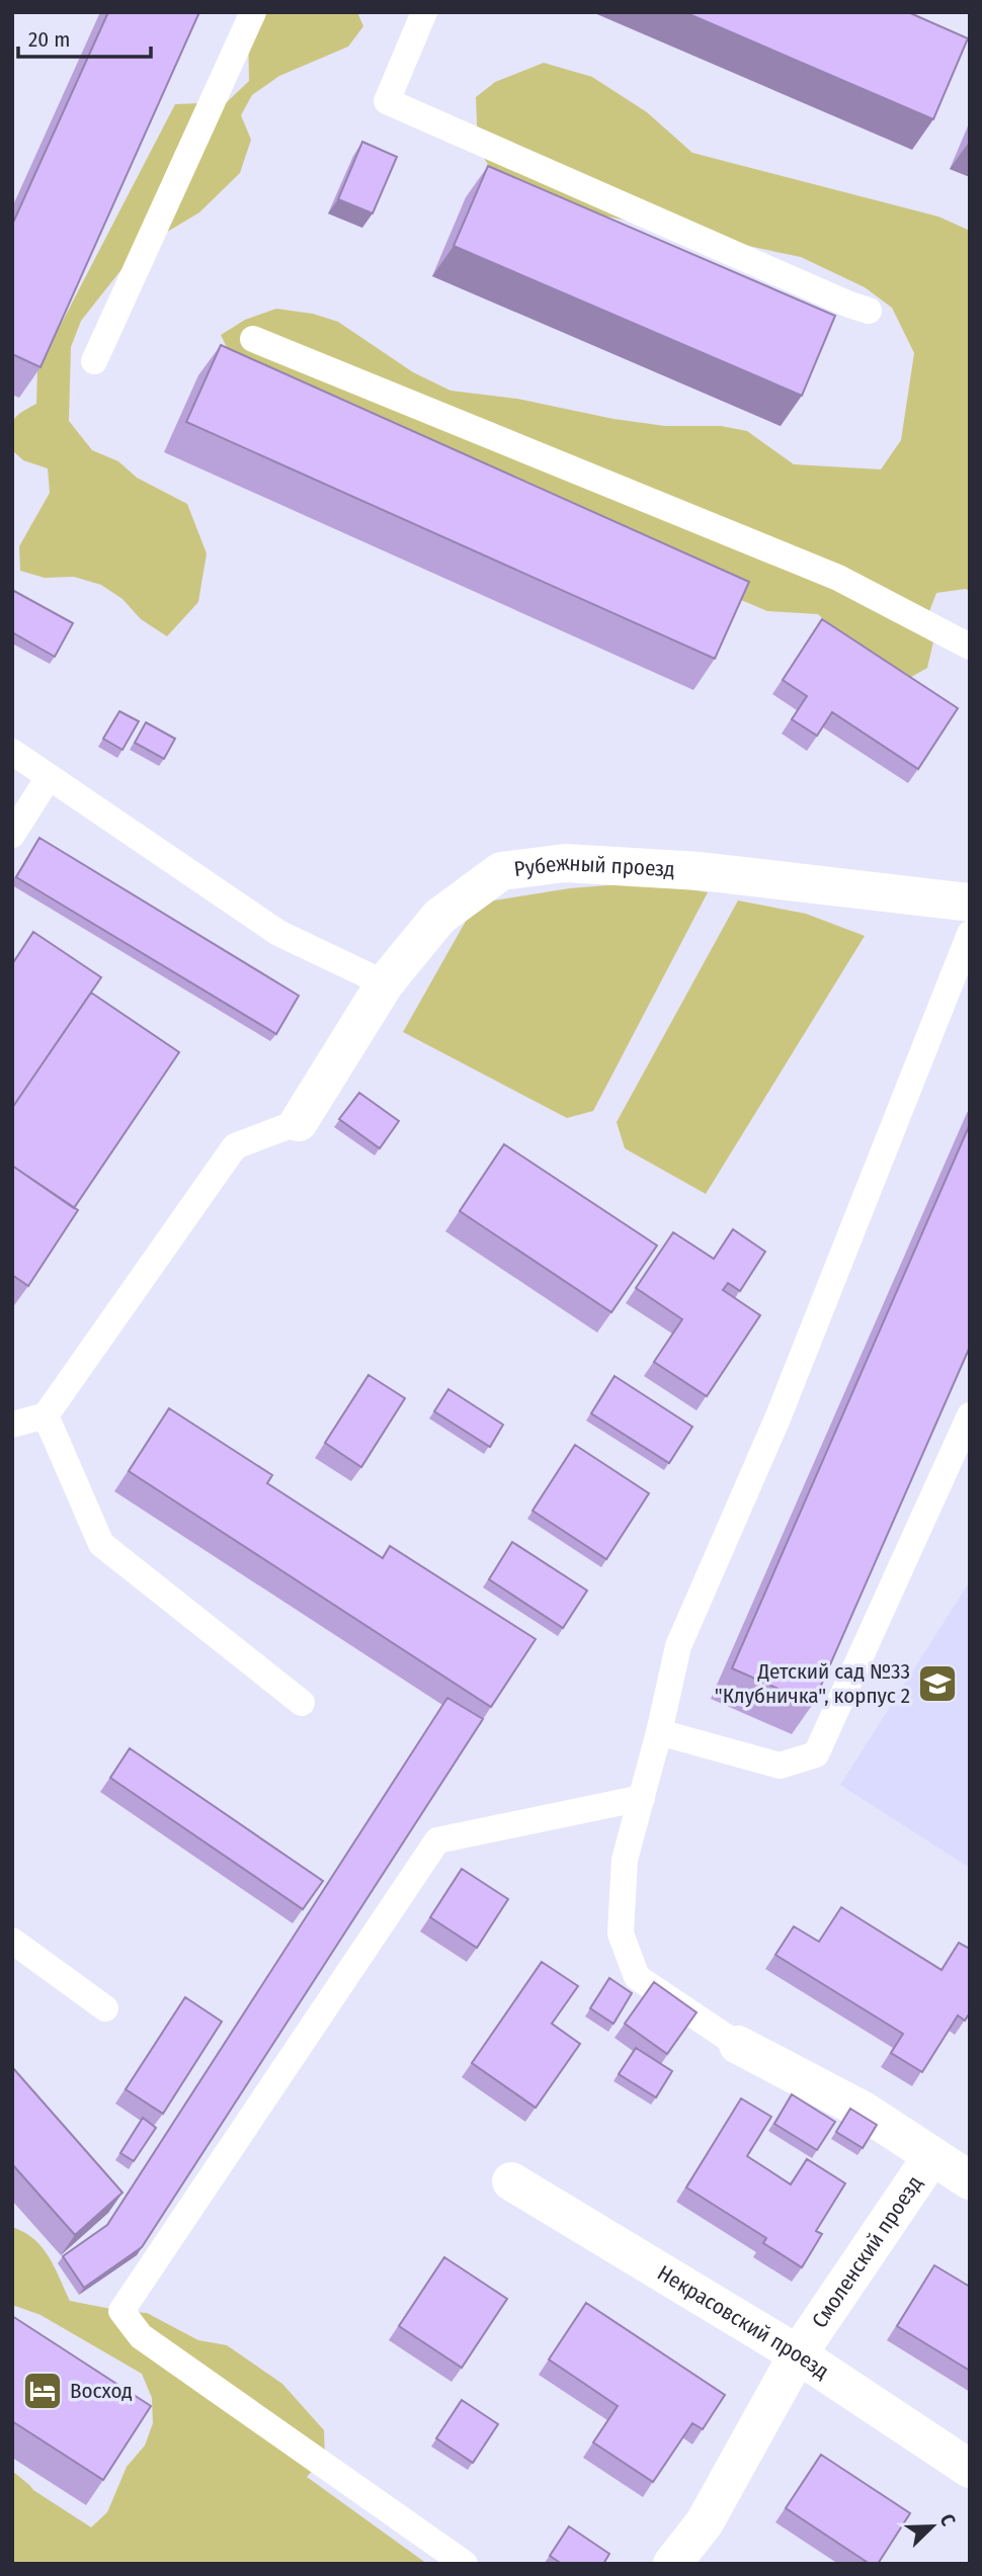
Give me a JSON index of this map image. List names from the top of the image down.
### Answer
{
  "streets": {
    "street": ["Рубежный проезд", "Смоленский проезд", "Некрасовский проезд"]
  },
  "crossings": [
    ["Смоленский проезд", "Некрасовский проезд"]
  ],
  "places": {
    "school or university": ["Детский сад №33 \"Клубничка\", корпус 2"],
    "hotel": ["Восход"]
  },
  "scale_bar": "20 m",
  "north": "top right"
}
